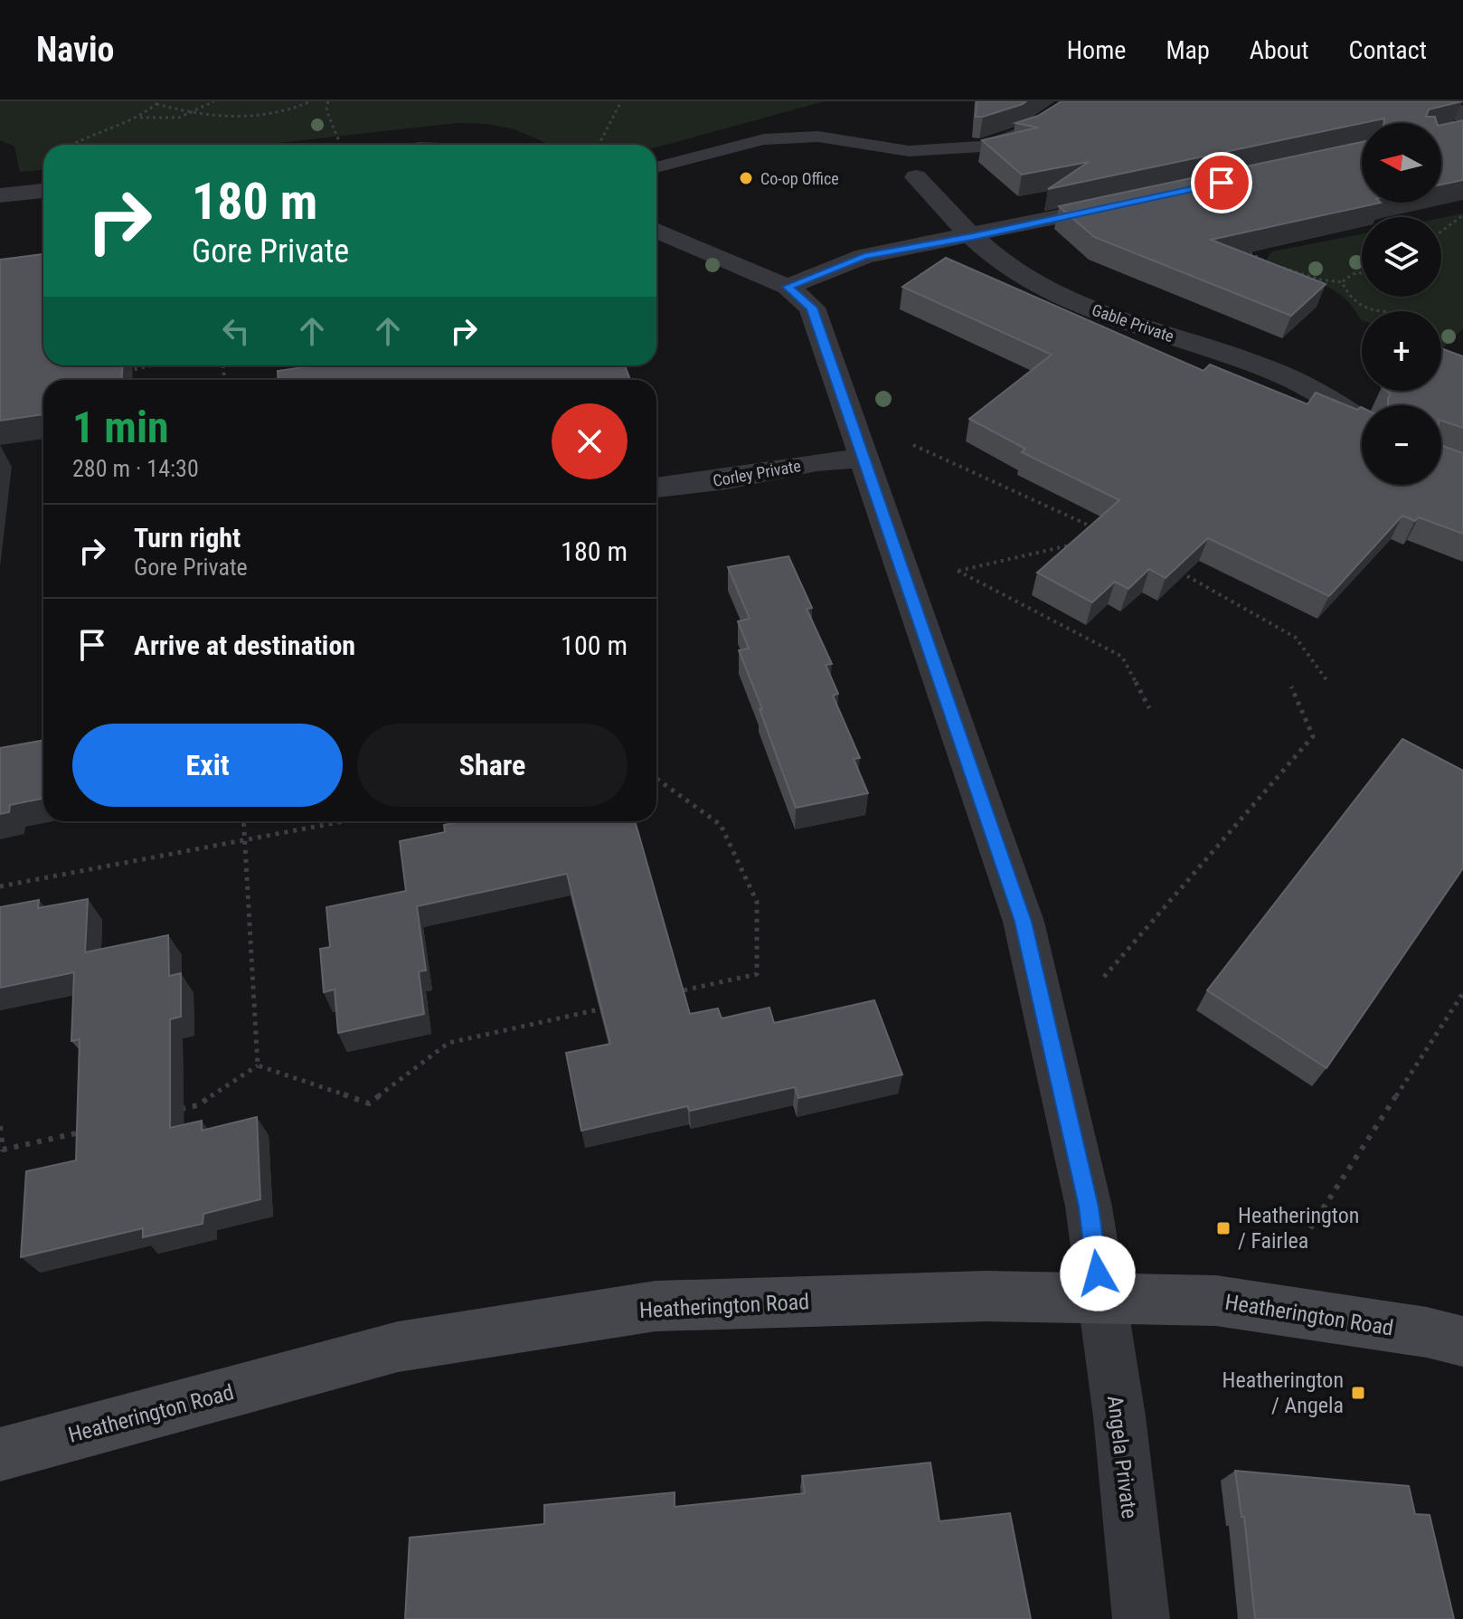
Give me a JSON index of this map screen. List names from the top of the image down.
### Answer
{
  "streets": {
    "street": [
      "Gable Private",
      "Corley Private",
      "Heatherington Road",
      "Angela Private"
    ]
  },
  "crossings": [
    ["Corley Private", "Angela Private"],
    ["Heatherington Road", "Angela Private"]
  ],
  "places": {
    "other": ["Co-op Office"],
    "transit": ["Heatherington / Fairlea", "Heatherington / Angela"]
  },
  "north": "left",
  "page": {
    "header": "Navio",
    "nav": [
      "Home",
      "Map",
      "About",
      "Contact"
    ],
    "map_buttons": ["+", "−"],
    "turn": ["180 m", "Gore Private"],
    "heading": ["1 min", "280 m · 14:30"],
    "list": [
      {
        "name": "Turn right",
        "note": "Gore Private",
        "value": "180 m"
      },
      {
        "name": "Arrive at destination",
        "value": "100 m"
      }
    ],
    "buttons": ["Exit", "Share"]
  }
}
